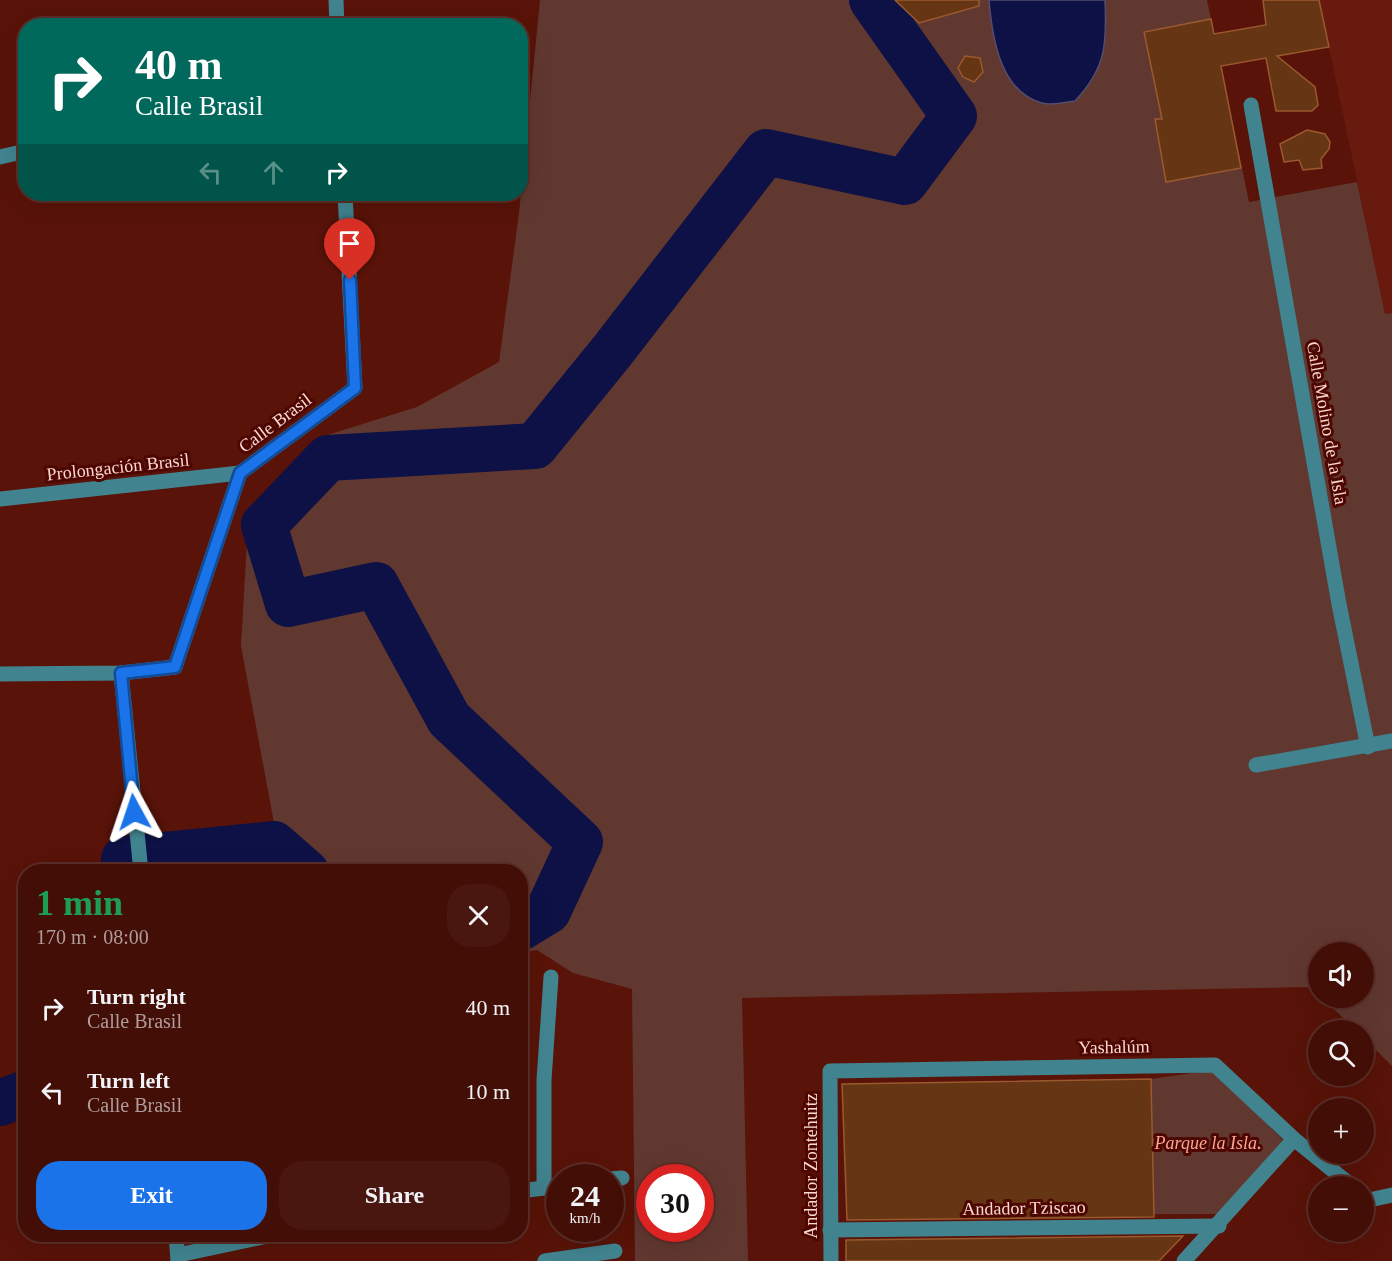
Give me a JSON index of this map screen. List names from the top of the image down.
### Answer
{
  "streets": {
    "street": [
      "Calle Brasil",
      "Calle Molino de la Isla",
      "Prolongación Brasil",
      "Yashalúm",
      "Andador Zontehuitz",
      "Andador Tziscao"
    ]
  },
  "crossings": [
    ["Calle Brasil", "Prolongación Brasil"],
    ["Yashalúm", "Andador Zontehuitz"],
    ["Andador Zontehuitz", "Andador Tziscao"]
  ],
  "parks": ["Parque la Isla."],
  "page": {
    "turn": ["40 m", "Calle Brasil"],
    "heading": ["1 min", "170 m · 08:00"],
    "map_buttons": ["+", "−"],
    "list": [
      {
        "name": "Turn right",
        "note": "Calle Brasil",
        "value": "40 m"
      },
      {
        "name": "Turn left",
        "note": "Calle Brasil",
        "value": "10 m"
      }
    ],
    "buttons": ["Exit", "Share"],
    "speed": "24 km/h",
    "limit": "30"
  }
}
